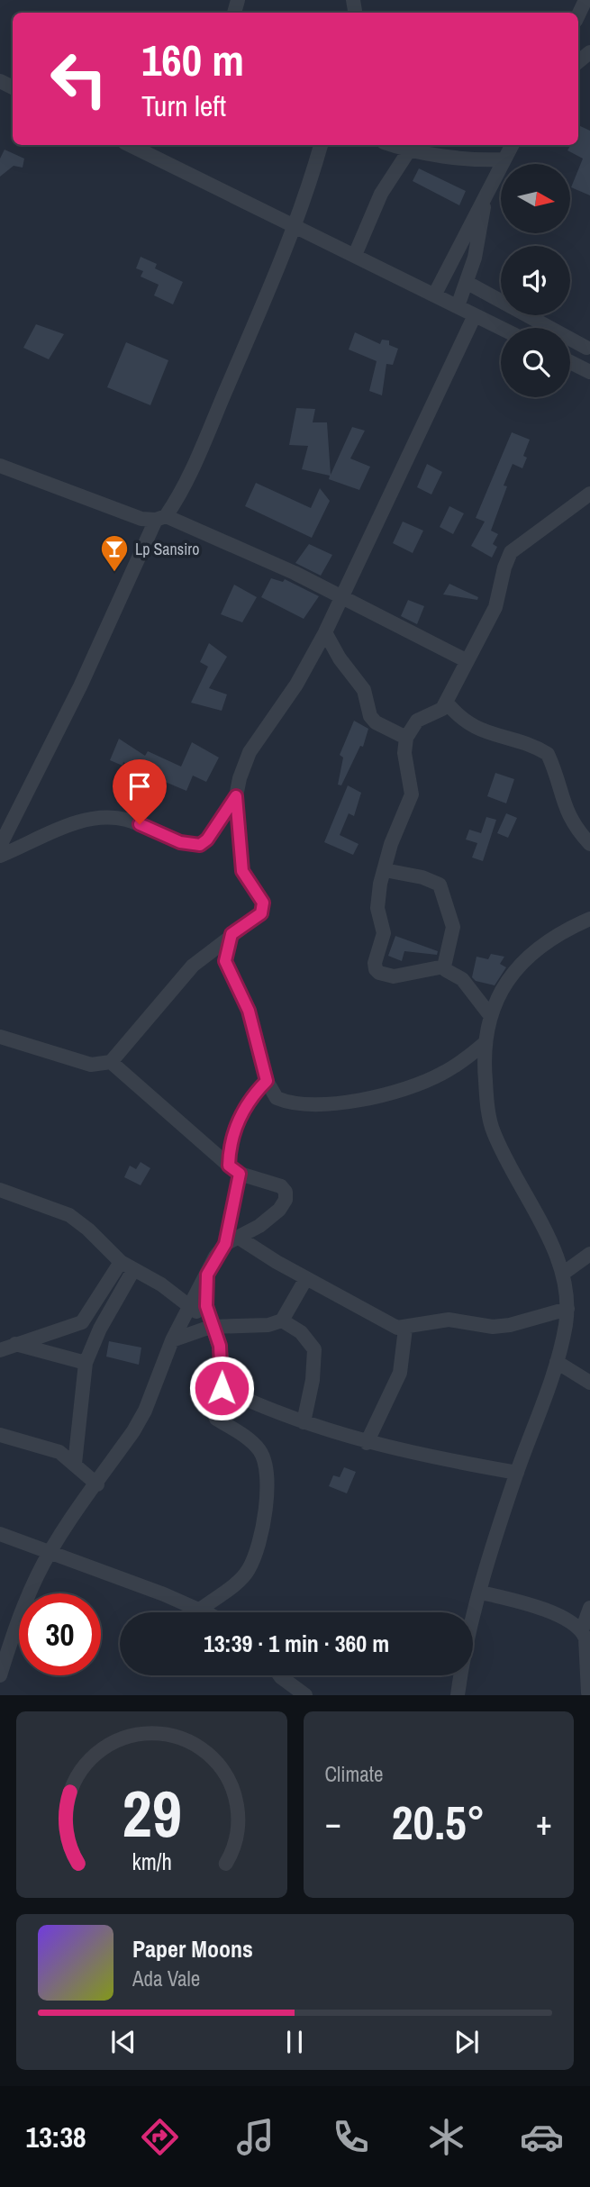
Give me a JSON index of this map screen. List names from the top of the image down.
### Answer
{
  "places": {
    "bar": ["Lp Sansiro"]
  },
  "north": "right",
  "page": {
    "turn": ["160 m", "Turn left"],
    "limit": "30",
    "trip": "13:39 · 1 min · 360 m",
    "tile": "Climate",
    "heat": ["−", "20.5°", "+"],
    "song": ["Paper Moons", "Ada Vale"],
    "tabs": "13:38",
    "gauge": ["29", "km/h"]
  }
}
